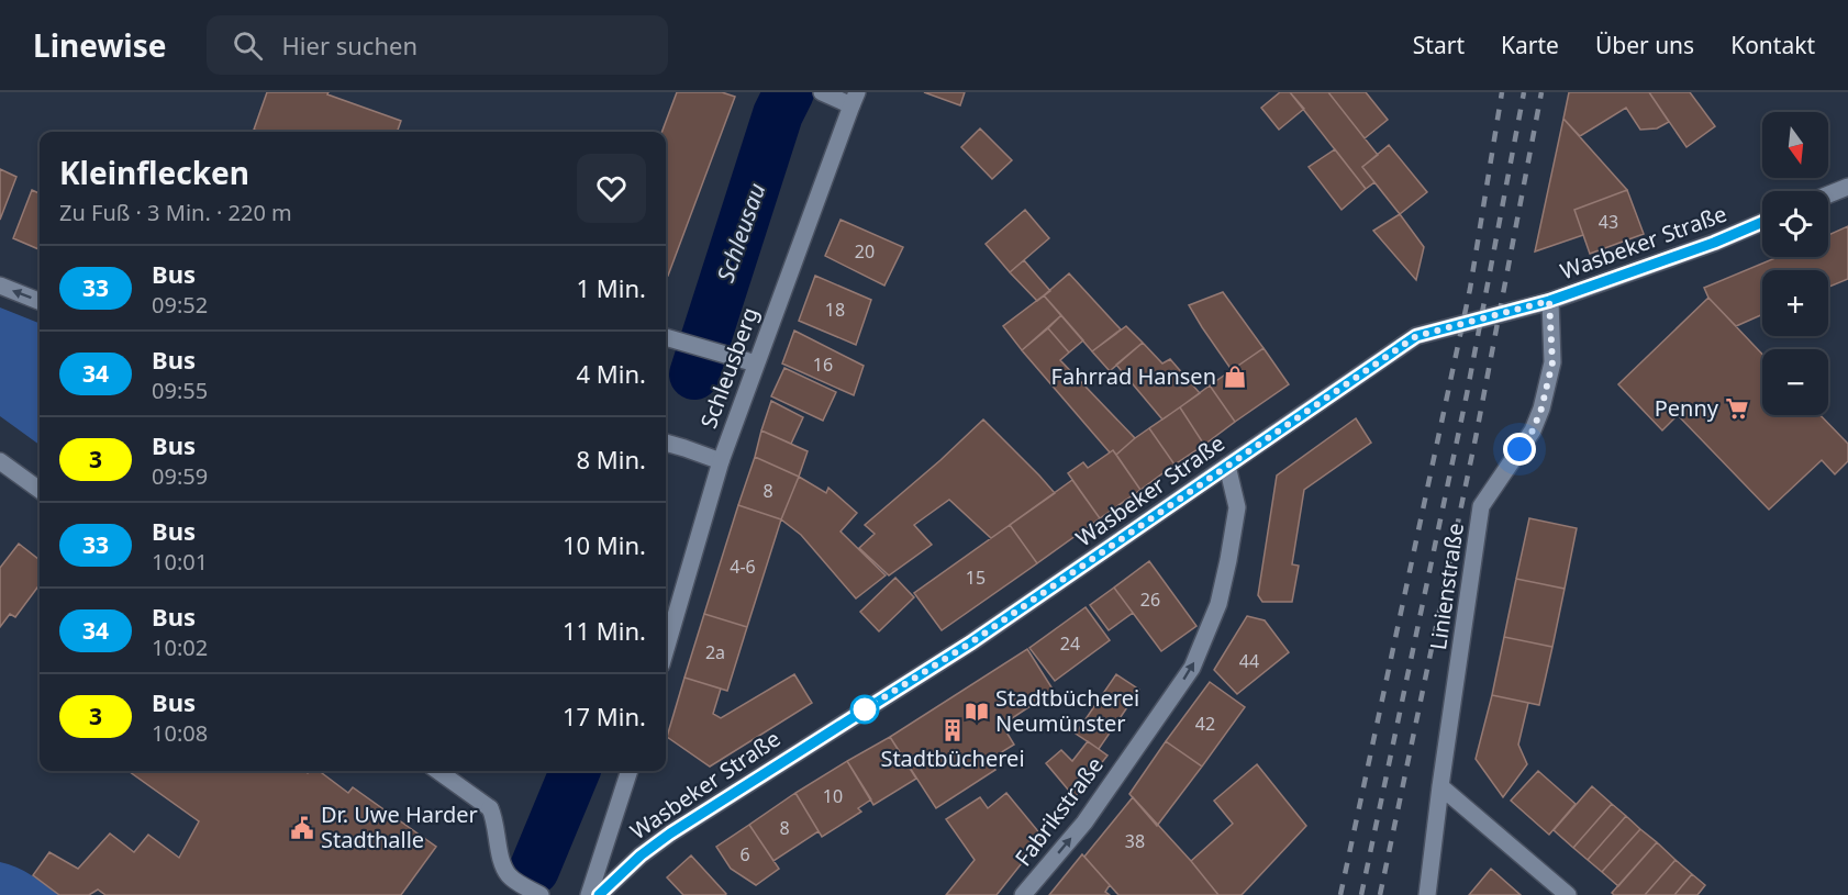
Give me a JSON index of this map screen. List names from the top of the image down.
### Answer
{
  "streets": {
    "street": [
      "Wasbeker Straße",
      "Schleusberg",
      "Linienstraße",
      "Fabrikstraße"
    ]
  },
  "crossings": [
    ["Wasbeker Straße", "Linienstraße"],
    ["Wasbeker Straße", "Fabrikstraße"]
  ],
  "one_way": ["Fabrikstraße"],
  "water": ["Schleusau"],
  "places": {
    "shop": ["Fahrrad Hansen"],
    "supermarket": ["Penny"],
    "library": ["Stadtbücherei Neumünster"],
    "building": ["Stadtbücherei"],
    "public building": ["Dr. Uwe Harder Stadthalle"]
  },
  "lines": ["bus line 33"],
  "house_numbers": [
    "43",
    "20",
    "18",
    "16",
    "8",
    "4-6",
    "15",
    "26",
    "24",
    "2a",
    "44",
    "42",
    "10",
    "8",
    "38",
    "6"
  ],
  "north": "bottom",
  "page": {
    "header": "Linewise",
    "search": "Hier suchen",
    "nav": [
      "Start",
      "Karte",
      "Über uns",
      "Kontakt"
    ],
    "map_buttons": ["+", "−"],
    "heading": ["Kleinflecken", "Zu Fuß · 3 Min. · 220 m"],
    "list": [
      {
        "mark": "33",
        "name": "Bus",
        "note": "09:52",
        "value": "1 Min."
      },
      {
        "mark": "34",
        "name": "Bus",
        "note": "09:55",
        "value": "4 Min."
      },
      {
        "mark": "3",
        "name": "Bus",
        "note": "09:59",
        "value": "8 Min."
      },
      {
        "mark": "33",
        "name": "Bus",
        "note": "10:01",
        "value": "10 Min."
      },
      {
        "mark": "34",
        "name": "Bus",
        "note": "10:02",
        "value": "11 Min."
      },
      {
        "mark": "3",
        "name": "Bus",
        "note": "10:08",
        "value": "17 Min."
      }
    ]
  }
}
